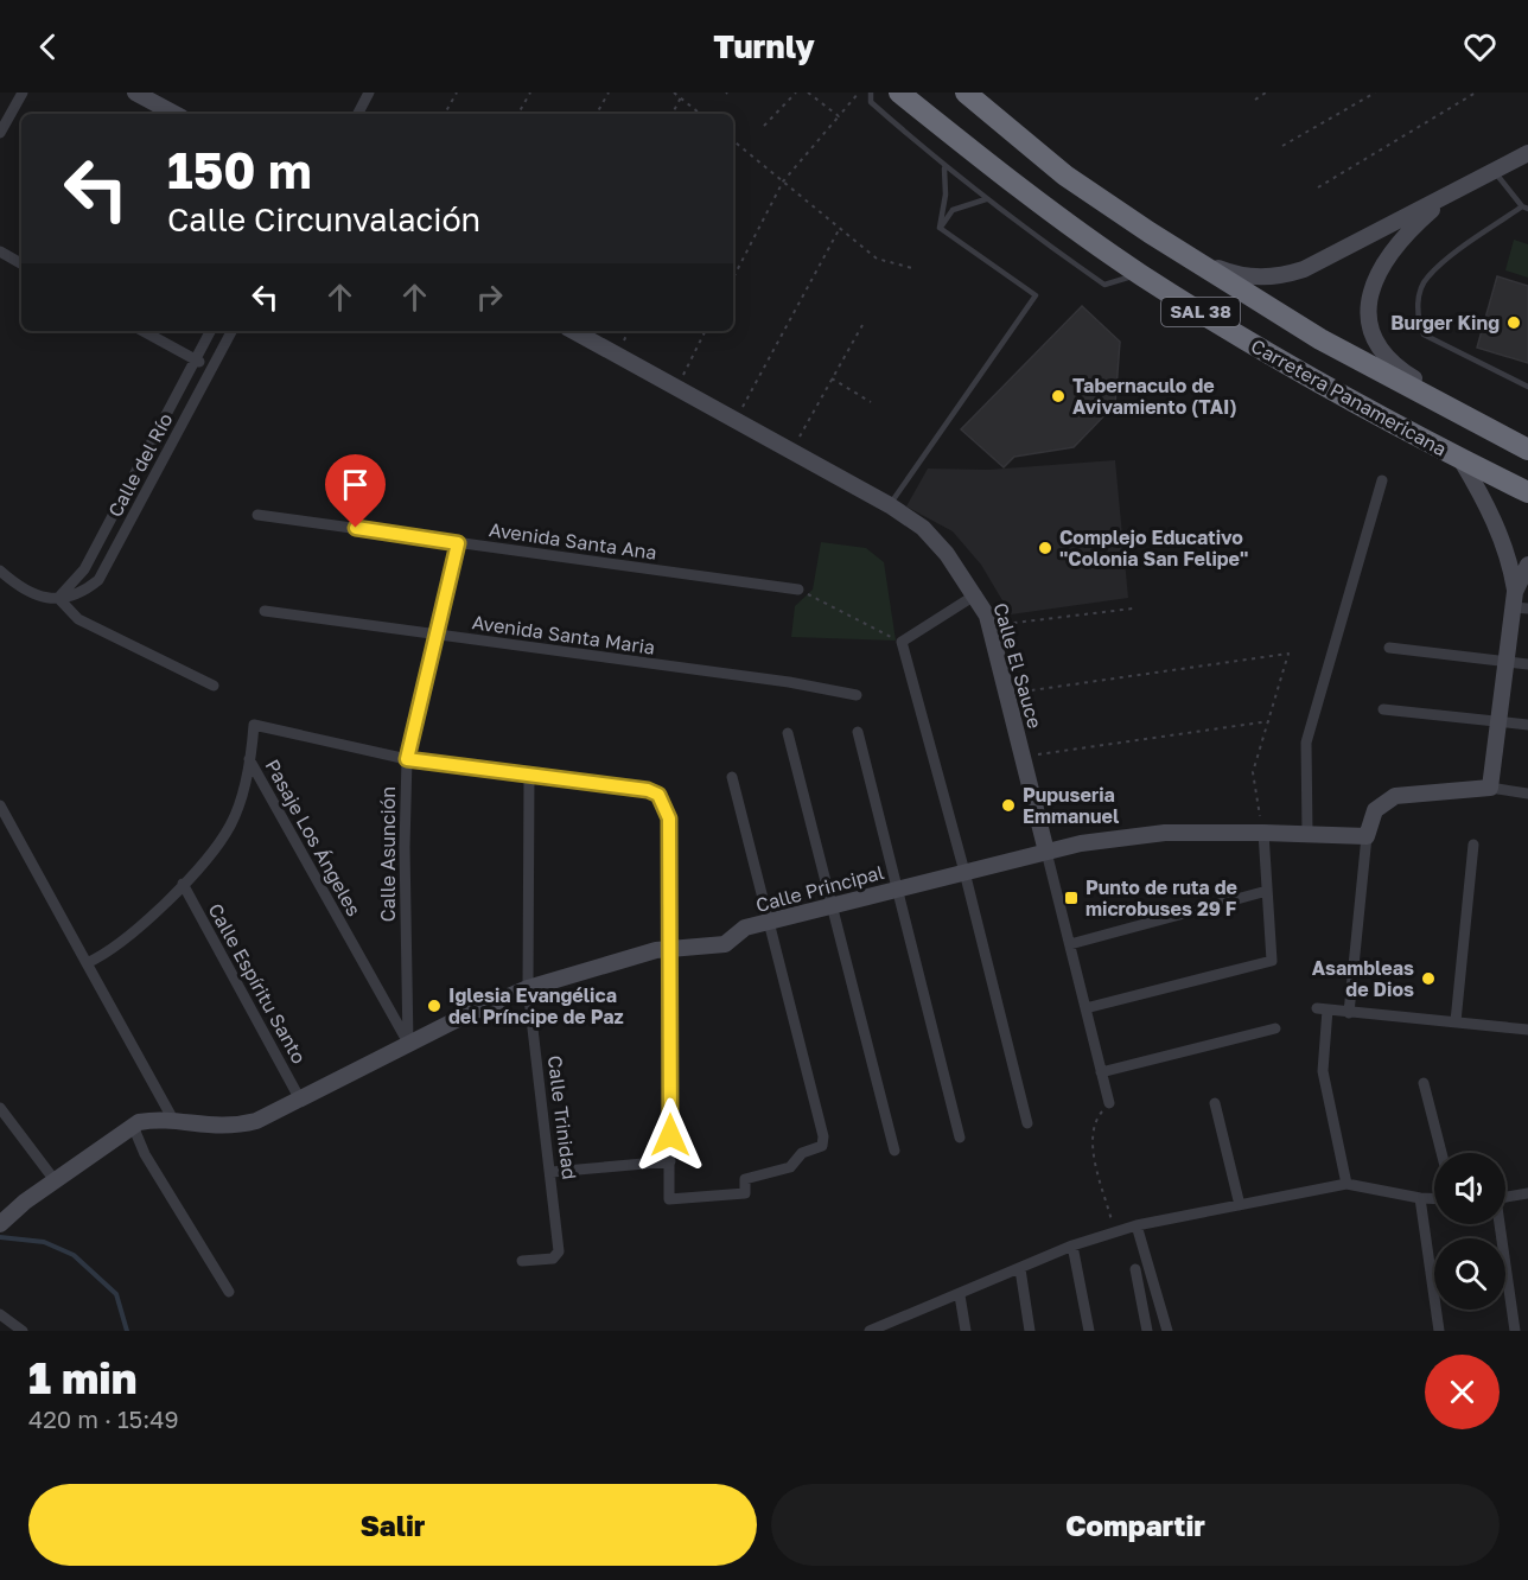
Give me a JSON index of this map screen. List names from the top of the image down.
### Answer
{
  "streets": {
    "highway": ["SAL 38", "Carretera Panamericana"],
    "street": [
      "Calle del Río",
      "Avenida Santa Ana",
      "Avenida Santa Maria",
      "Calle El Sauce",
      "Pasaje Los Ángeles",
      "Calle Asunción",
      "Calle Principal",
      "Calle Espíritu Santo",
      "Calle Trinidad"
    ]
  },
  "crossings": [
    ["Avenida Santa Ana", "Calle Asunción"],
    ["Avenida Santa Maria", "Calle Asunción"],
    ["Calle El Sauce", "Calle Principal"],
    ["Pasaje Los Ángeles", "Calle Asunción"],
    ["Pasaje Los Ángeles", "Calle Principal"],
    ["Calle Asunción", "Calle Principal"],
    ["Calle Principal", "Calle Espíritu Santo"],
    ["Calle Principal", "Calle Trinidad"]
  ],
  "places": {
    "other": [
      "Burger King",
      "Tabernaculo de Avivamiento (TAI)",
      "Complejo Educativo \"Colonia San Felipe\"",
      "Pupuseria Emmanuel",
      "Asambleas de Dios",
      "Iglesia Evangélica del Príncipe de Paz"
    ],
    "transit": ["Punto de ruta de microbuses 29 F"]
  },
  "page": {
    "header": "Turnly",
    "turn": ["150 m", "Calle Circunvalación"],
    "heading": ["1 min", "420 m · 15:49"],
    "buttons": ["Salir", "Compartir"]
  }
}
